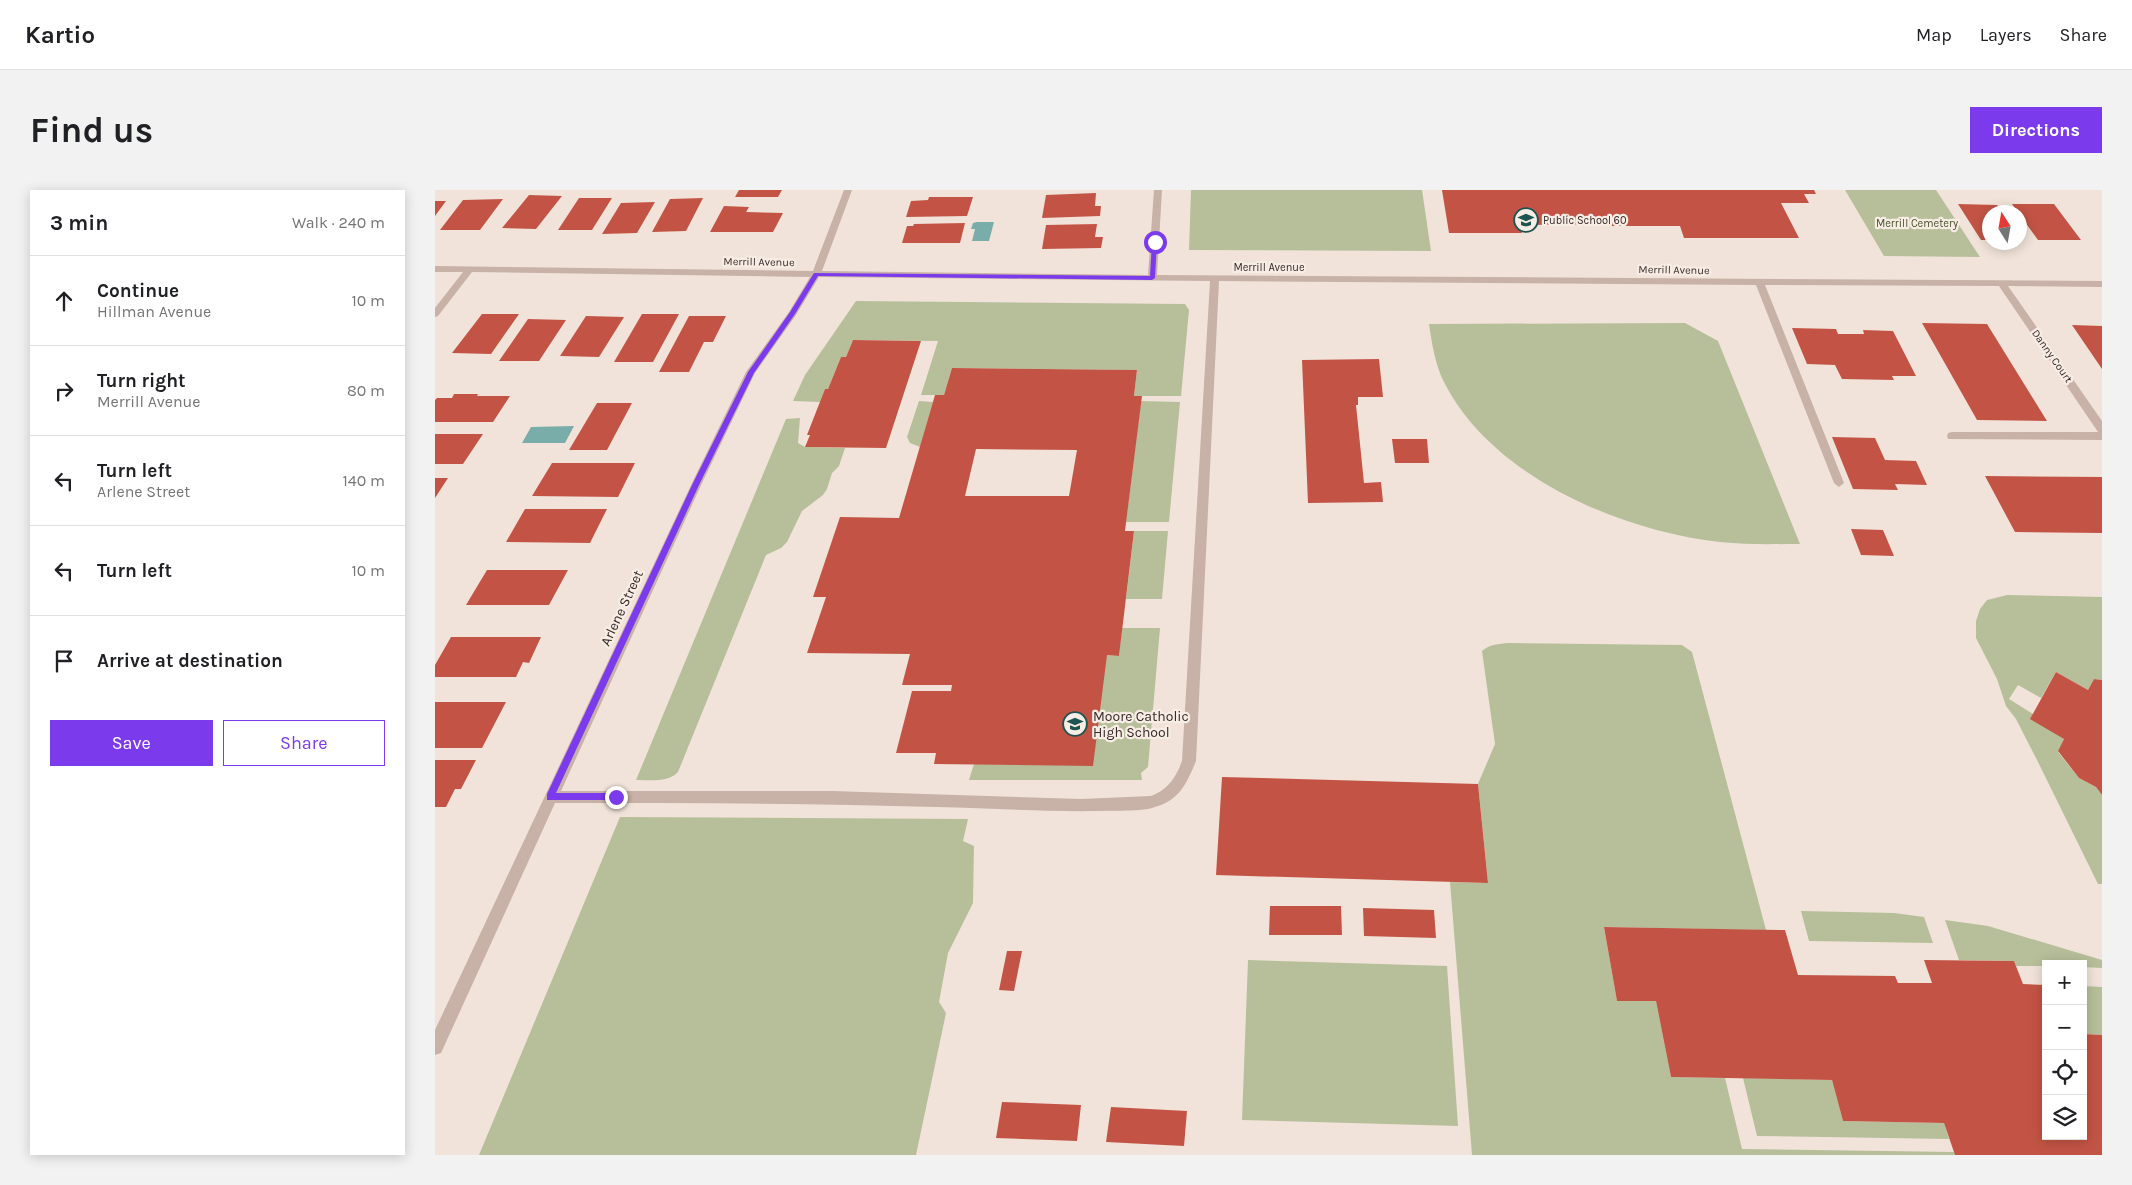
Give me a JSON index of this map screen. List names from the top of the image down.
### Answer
{
  "streets": {
    "street": ["Merrill Avenue", "Danny Court", "Arlene Street"]
  },
  "crossings": [
    ["Merrill Avenue", "Danny Court"],
    ["Merrill Avenue", "Arlene Street"]
  ],
  "parks": ["Merrill Cemetery"],
  "places": {
    "school or university": ["Public School 60", "Moore Catholic High School"]
  },
  "north": "top",
  "page": {
    "header": "Kartio",
    "nav": ["Map", "Layers", "Share"],
    "buttons": [
      "Directions",
      ["Save", "Share"]
    ],
    "title": "Find us",
    "heading": ["3 min", "Walk · 240 m"],
    "list": [
      ["Continue", "Hillman Avenue", "10 m"],
      ["Turn right", "Merrill Avenue", "80 m"],
      ["Turn left", "Arlene Street", "140 m"],
      ["Turn left", "10 m"],
      "Arrive at destination"
    ],
    "map_buttons": ["+", "−"]
  }
}
